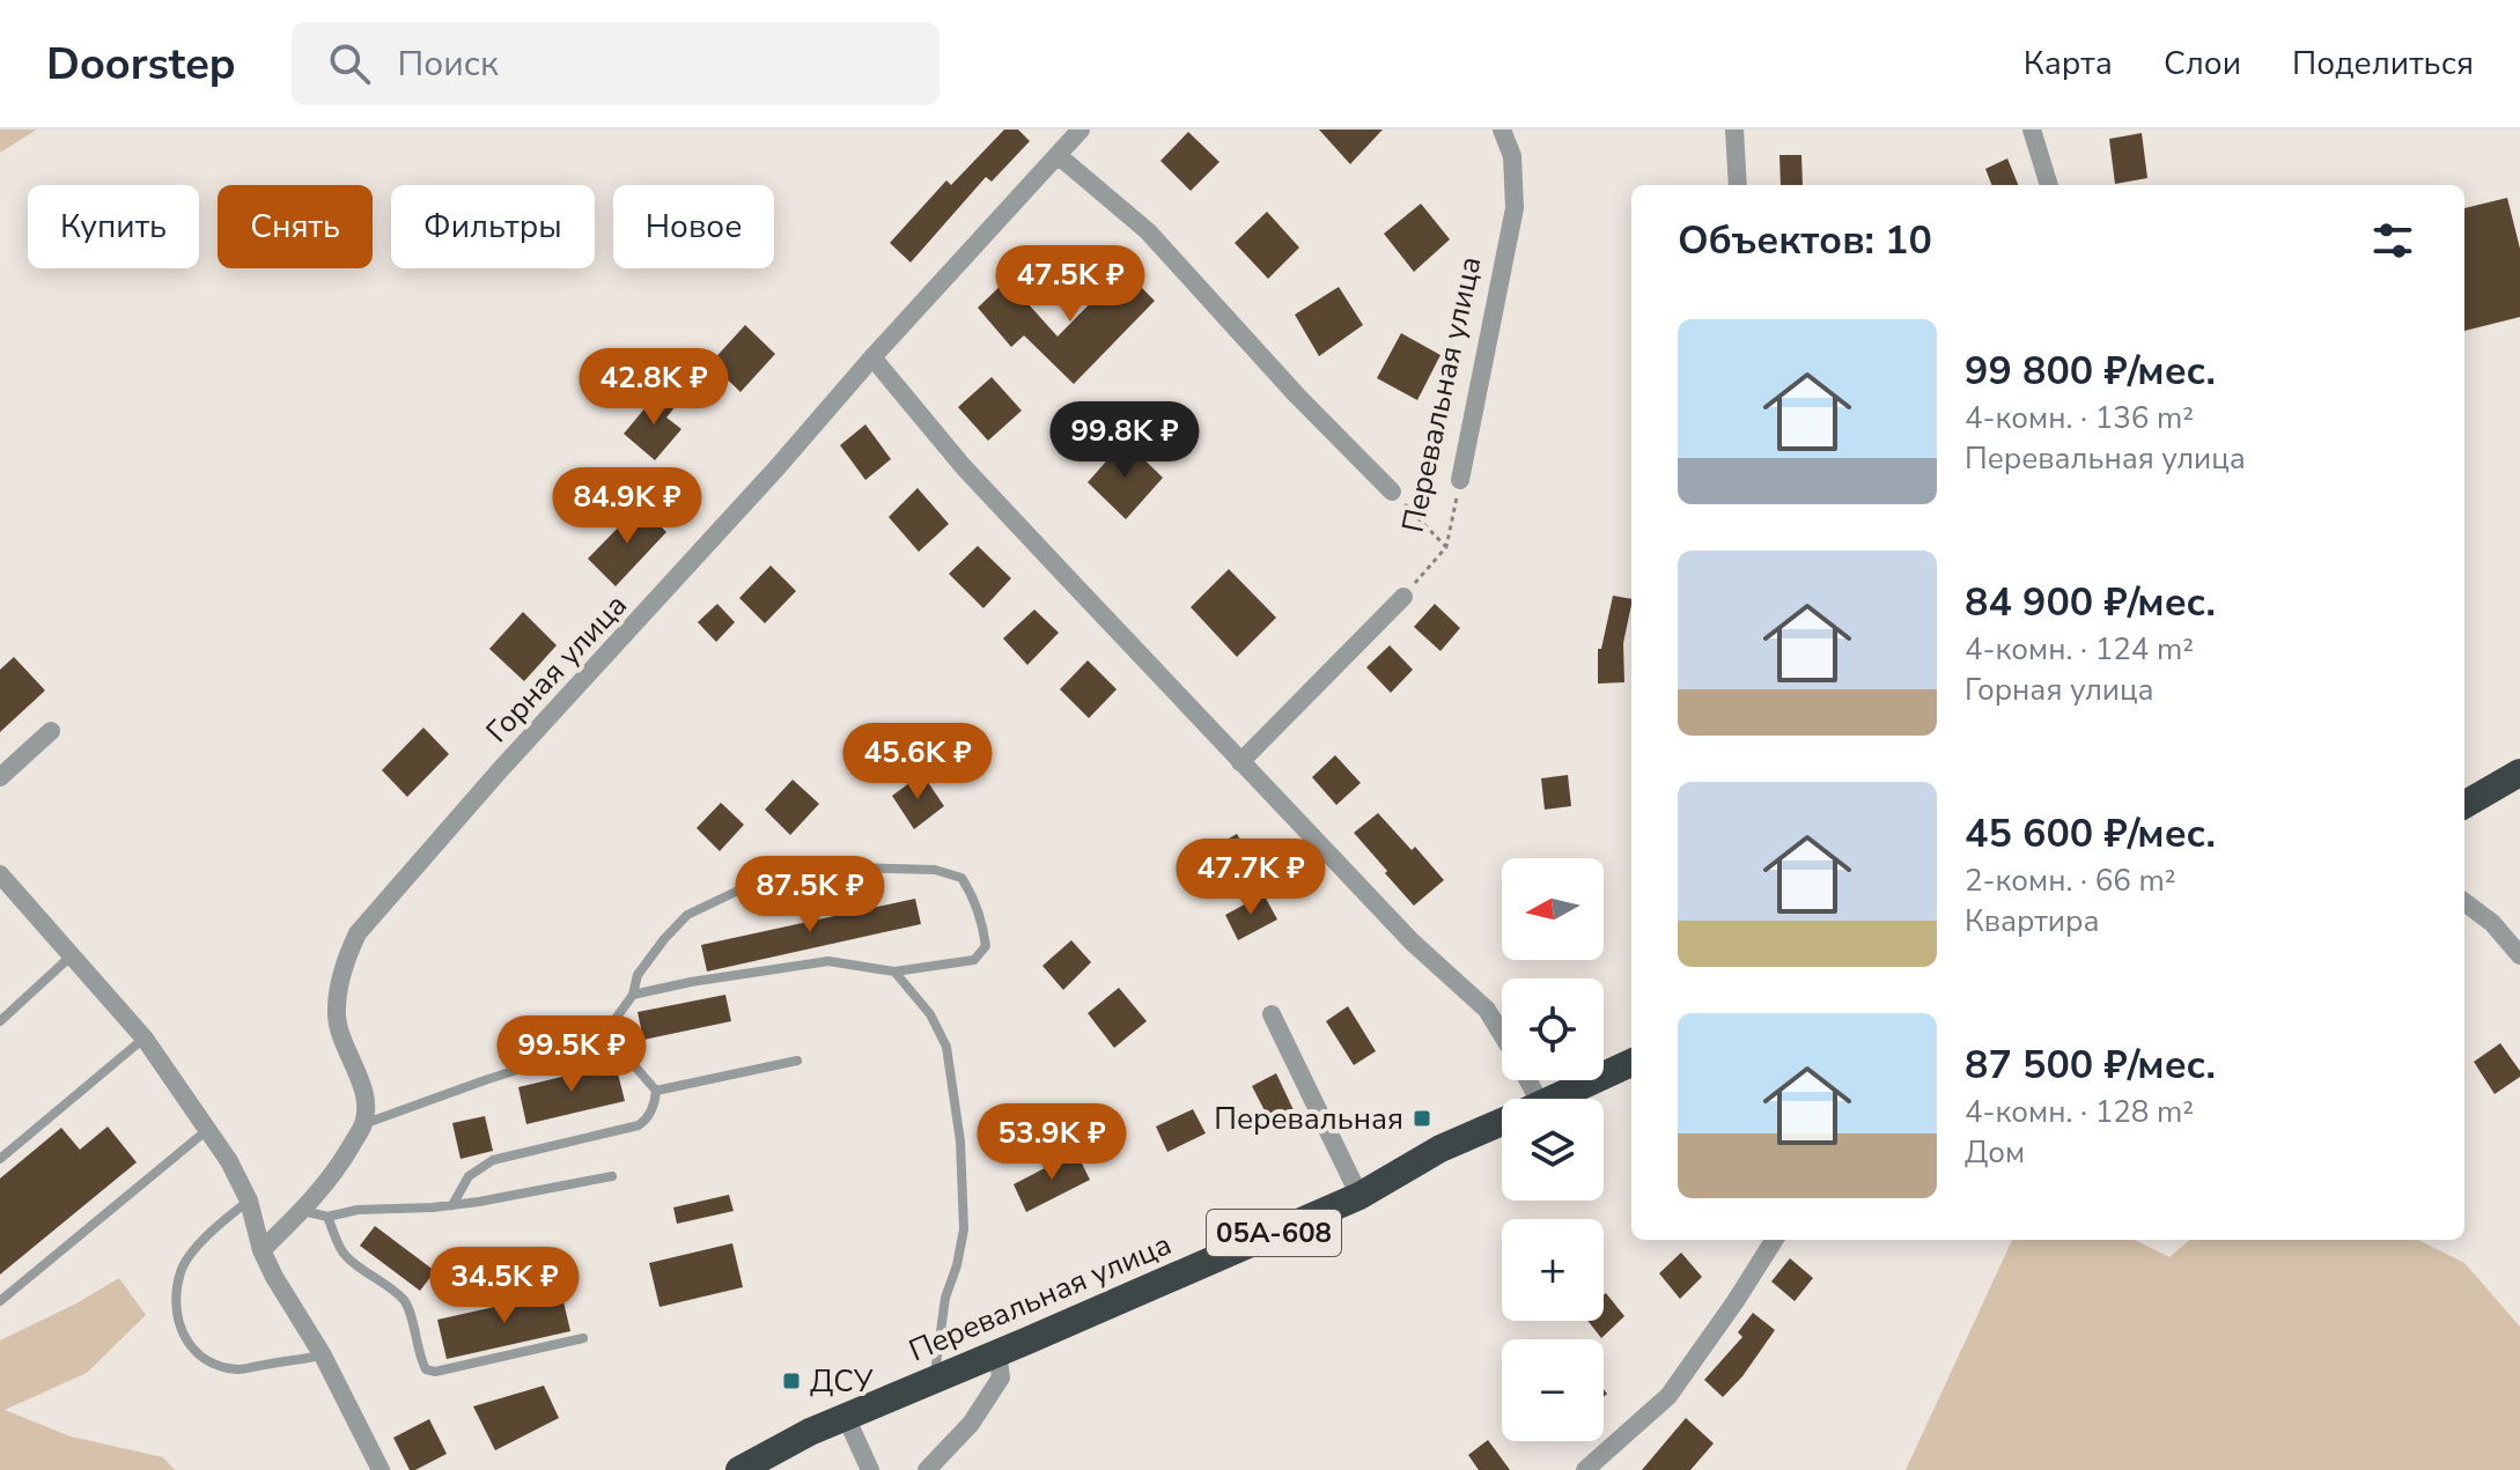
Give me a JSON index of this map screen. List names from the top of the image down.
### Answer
{
  "streets": {
    "highway": ["Перевальная улица", "05А-608"],
    "street": ["Горная улица"]
  },
  "places": {
    "transit": ["Перевальная", "ДСУ"]
  },
  "north": "left",
  "page": {
    "header": "Doorstep",
    "search": "Поиск",
    "nav": ["Карта", "Слои", "Поделиться"],
    "chip": [
      "Купить",
      "Снять",
      "Фильтры",
      "Новое"
    ],
    "heading": "Объектов: 10",
    "price": [
      "47.5K ₽",
      "42.8K ₽",
      "99.8K ₽",
      "84.9K ₽",
      "45.6K ₽",
      "47.7K ₽",
      "87.5K ₽",
      "99.5K ₽",
      "53.9K ₽",
      "34.5K ₽"
    ],
    "list": [
      {
        "name": "99 800 ₽/мес.",
        "note": "4-комн. · 136 m² · Перевальная улица"
      },
      {
        "name": "84 900 ₽/мес.",
        "note": "4-комн. · 124 m² · Горная улица"
      },
      {
        "name": "45 600 ₽/мес.",
        "note": "2-комн. · 66 m² · Квартира"
      },
      {
        "name": "87 500 ₽/мес.",
        "note": "4-комн. · 128 m² · Дом"
      }
    ],
    "map_buttons": ["+", "−"]
  }
}
